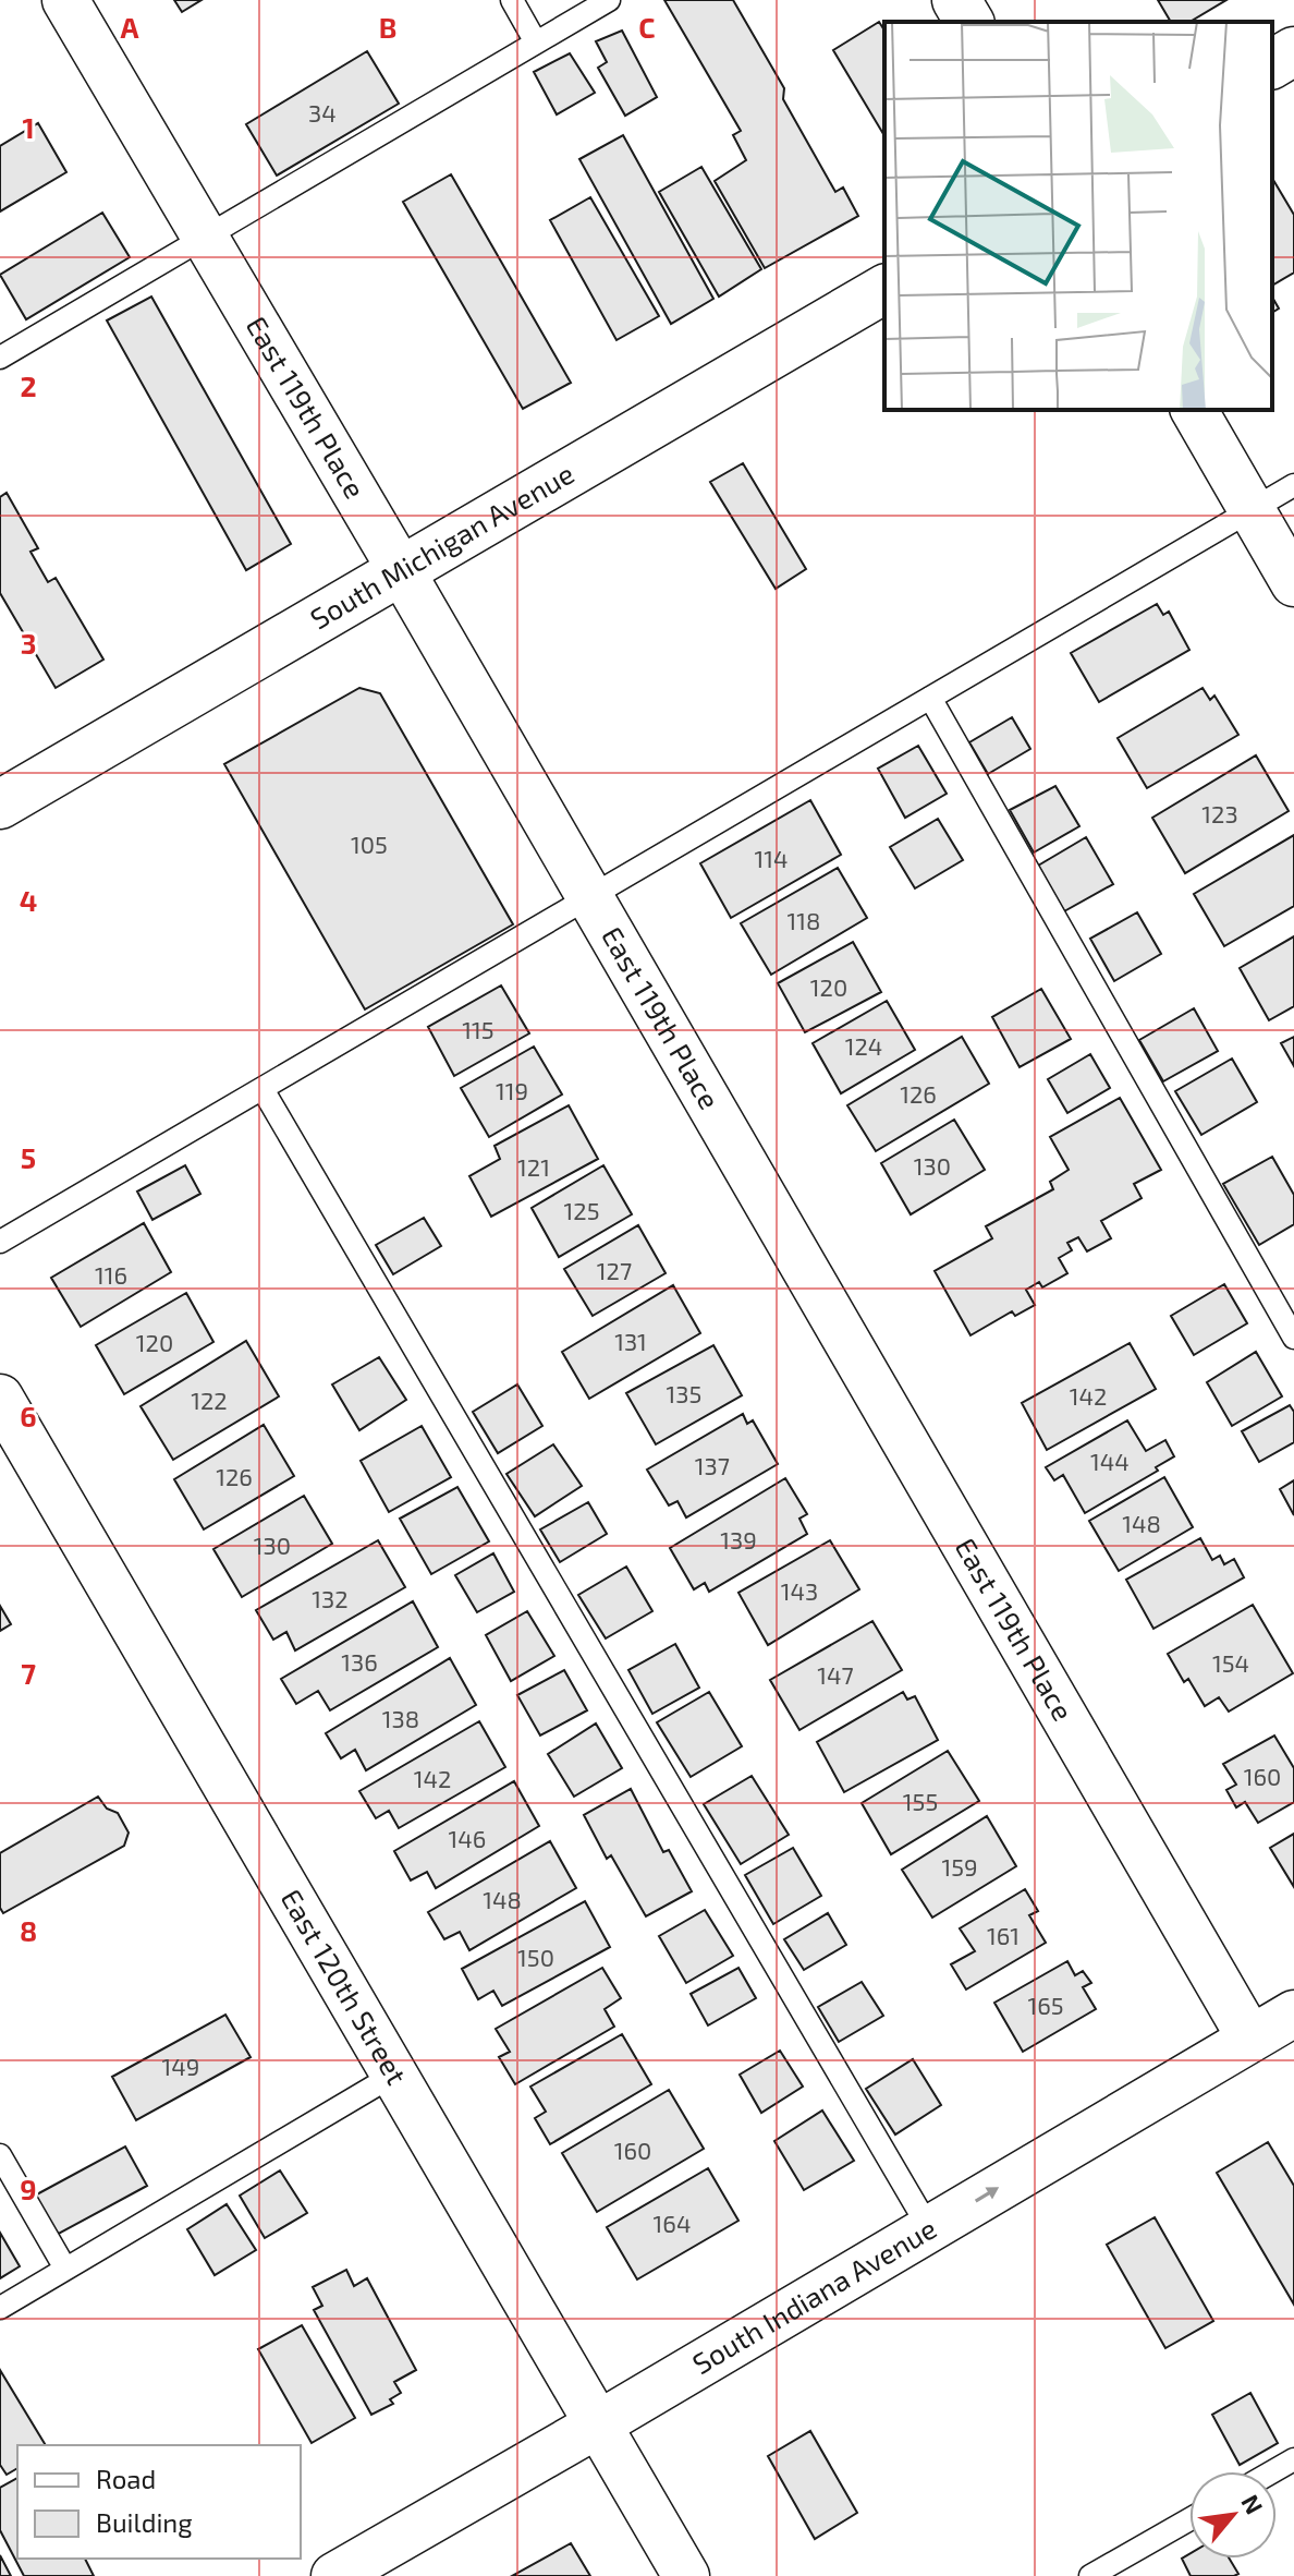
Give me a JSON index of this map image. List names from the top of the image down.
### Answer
{
  "streets": {
    "main road": ["South Michigan Avenue"],
    "street": ["East 119th Place", "East 120th Street", "South Indiana Avenue"]
  },
  "crossings": [
    ["East 119th Place", "South Michigan Avenue"],
    ["East 119th Place", "South Indiana Avenue"],
    ["East 120th Street", "South Indiana Avenue"]
  ],
  "house_numbers": [
    "34",
    "123",
    "105",
    "114",
    "118",
    "120",
    "115",
    "124",
    "119",
    "126",
    "130",
    "121",
    "125",
    "127",
    "116",
    "131",
    "120",
    "135",
    "142",
    "122",
    "144",
    "137",
    "126",
    "148",
    "139",
    "130",
    "143",
    "132",
    "136",
    "154",
    "147",
    "138",
    "160",
    "142",
    "155",
    "146",
    "159",
    "148",
    "161",
    "150",
    "165",
    "149",
    "160",
    "164"
  ],
  "legend": ["Road", "Building"],
  "north": "top right",
  "grid": {
    "columns": ["A", "B", "C"],
    "rows": [
      "1",
      "2",
      "3",
      "4",
      "5",
      "6",
      "7",
      "8",
      "9"
    ]
  }
}
